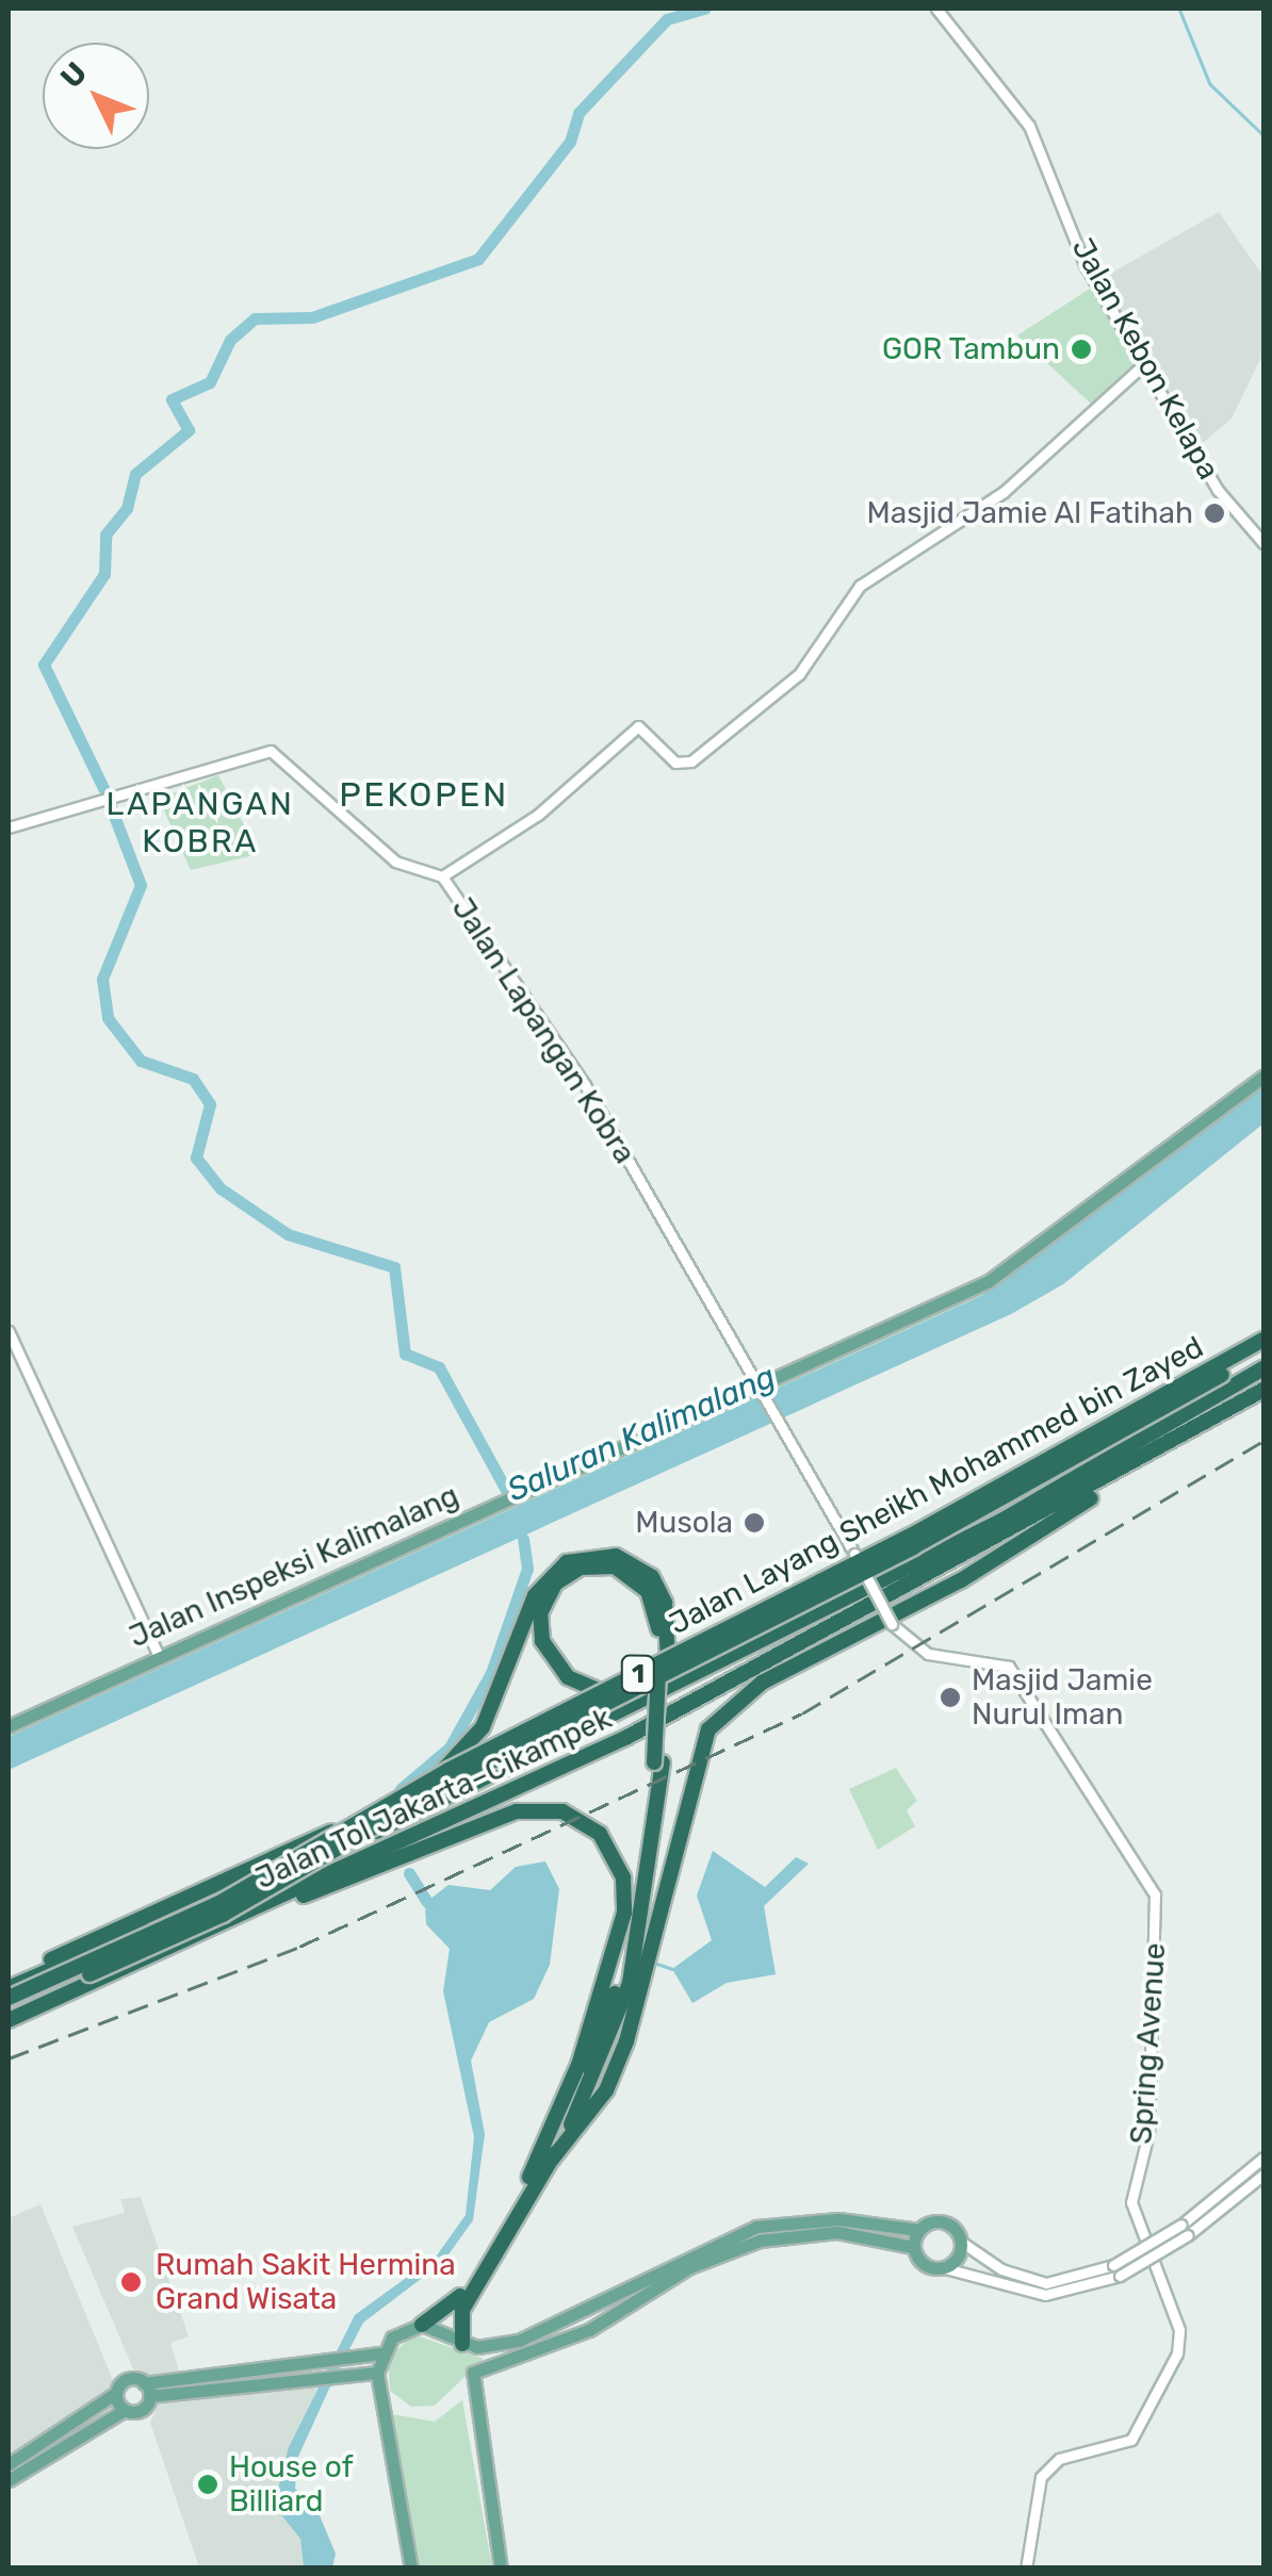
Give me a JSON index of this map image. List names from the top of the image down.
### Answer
{
  "streets": {
    "highway": ["Jalan Layang Sheikh Mohammed bin Zayed", "1", "Jalan Tol Jakarta–Cikampek"],
    "main road": ["Jalan Inspeksi Kalimalang"],
    "street": ["Jalan Kebon Kelapa", "Jalan Lapangan Kobra", "Spring Avenue"]
  },
  "crossings": [
    ["Jalan Lapangan Kobra", "Jalan Inspeksi Kalimalang"],
    ["Jalan Lapangan Kobra", "Spring Avenue"]
  ],
  "districts": ["PEKOPEN", "LAPANGAN KOBRA"],
  "water": ["Saluran Kalimalang"],
  "places": [
    "GOR Tambun",
    "Masjid Jamie Al Fatihah",
    "Musola",
    "Masjid Jamie Nurul Iman",
    "Rumah Sakit Hermina Grand Wisata",
    "House of Billiard"
  ],
  "north": "top left"
}
